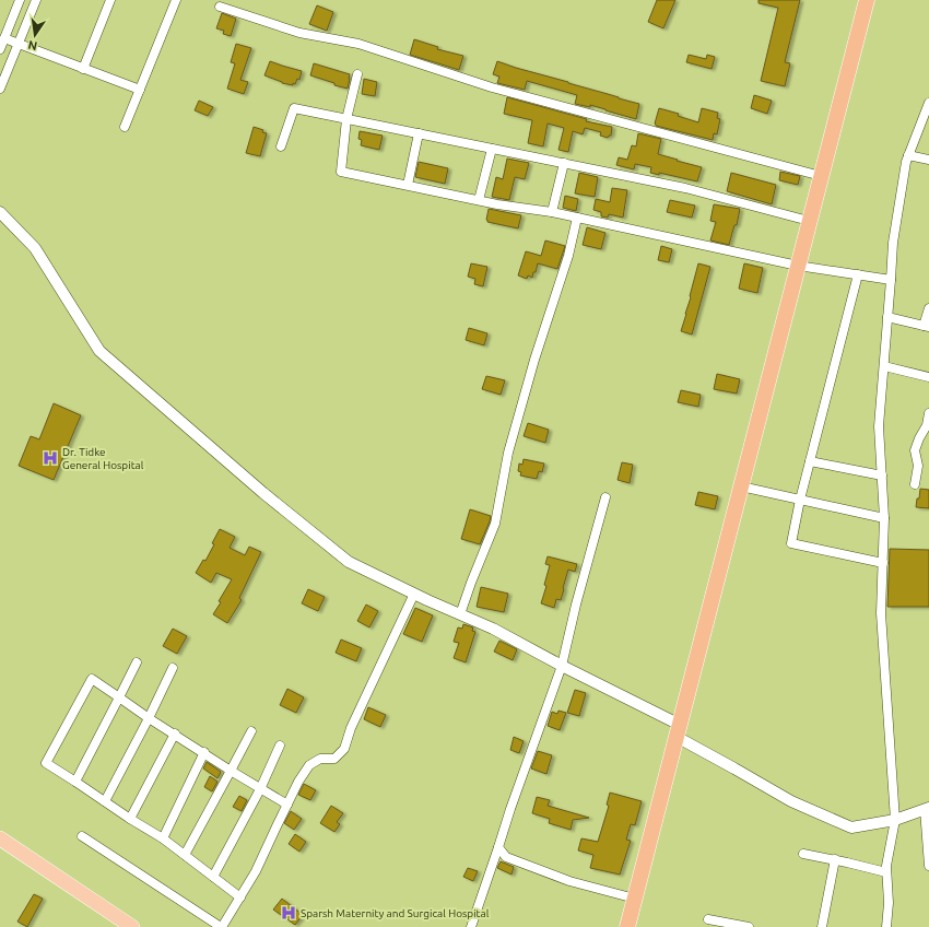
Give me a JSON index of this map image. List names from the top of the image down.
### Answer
{
  "places": {
    "hospital": ["Dr. Tidke General Hospital", "Sparsh Maternity and Surgical Hospital"]
  },
  "north": "bottom"
}
